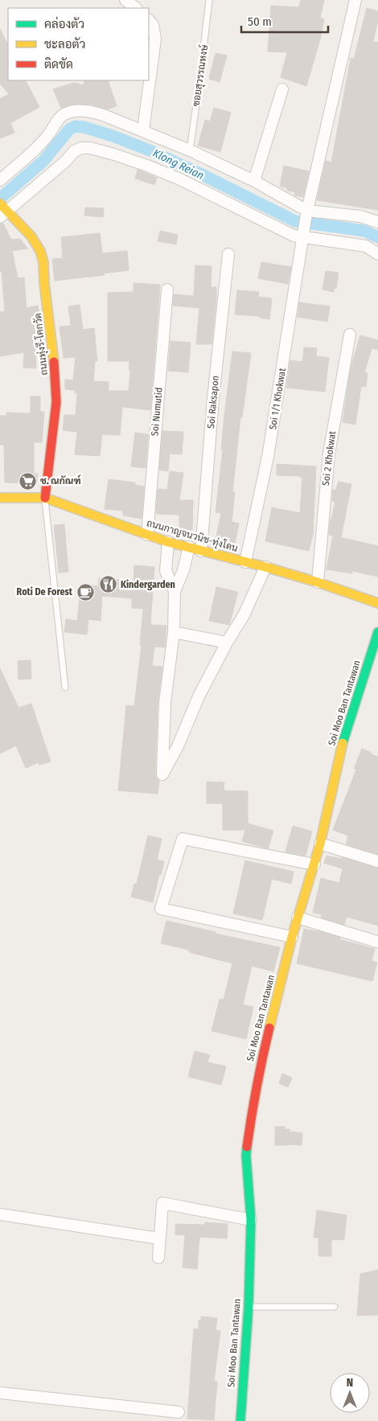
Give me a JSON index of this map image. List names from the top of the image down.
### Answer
{
  "streets": {
    "street": [
      "ถนนทุ่งรี-โคกวัด",
      "Soi 1/1 Khokwat",
      "Soi Raksapon",
      "Soi Numutid",
      "Soi 2 Khokwat",
      "ถนนกาญจนวนิช-ทุ่งโดน",
      "Soi Moo Ban Tantawan"
    ],
    "lane": ["ซอยสุวรรณหงษ์"]
  },
  "crossings": [
    ["ถนนทุ่งรี-โคกวัด", "ถนนกาญจนวนิช-ทุ่งโดน"],
    ["Soi 1/1 Khokwat", "ถนนกาญจนวนิช-ทุ่งโดน"],
    ["Soi Raksapon", "ถนนกาญจนวนิช-ทุ่งโดน"],
    ["Soi Numutid", "ถนนกาญจนวนิช-ทุ่งโดน"],
    ["Soi 2 Khokwat", "ถนนกาญจนวนิช-ทุ่งโดน"]
  ],
  "water": ["Klong Reian"],
  "places": {
    "supermarket": ["ช. ณกัณฑ์"],
    "restaurant": ["Kindergarden"],
    "cafe": ["Roti De Forest"]
  },
  "legend": ["คล่องตัว", "ชะลอตัว", "ติดขัด"],
  "scale_bar": "50 m",
  "north": "top"
}
